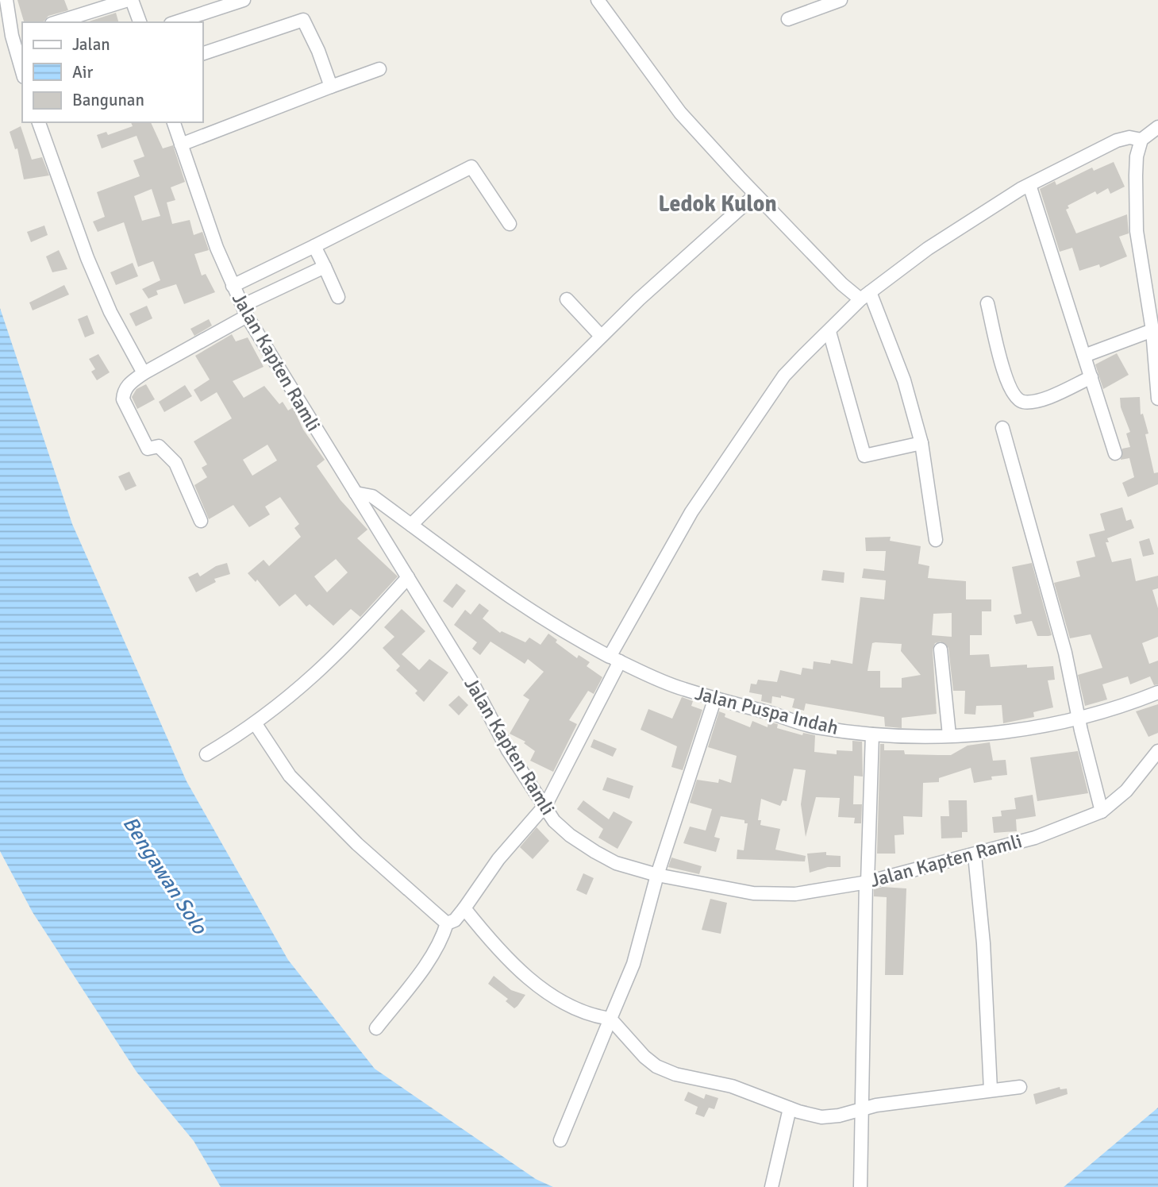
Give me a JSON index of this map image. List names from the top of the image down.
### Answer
{
  "streets": {
    "street": ["Jalan Kapten Ramli", "Jalan Puspa Indah"]
  },
  "crossings": [
    ["Jalan Kapten Ramli", "Jalan Puspa Indah"]
  ],
  "districts": ["Ledok Kulon"],
  "water": ["Bengawan Solo"],
  "legend": ["Jalan", "Air", "Bangunan"]
}
